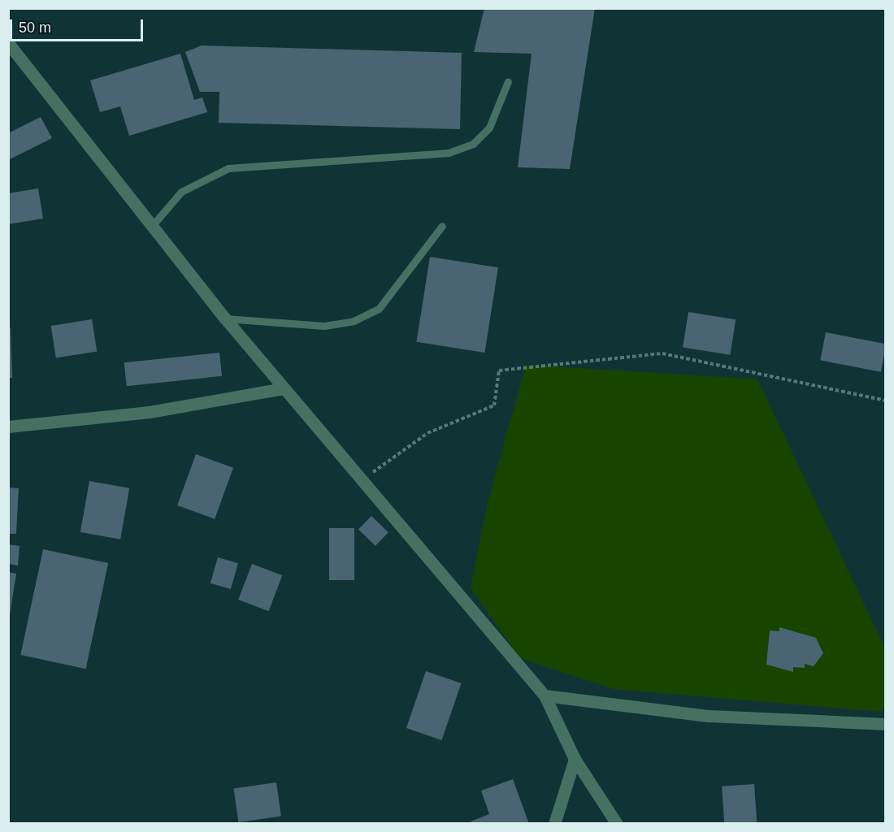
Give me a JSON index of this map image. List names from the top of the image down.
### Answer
{
  "scale_bar": "50 m"
}
